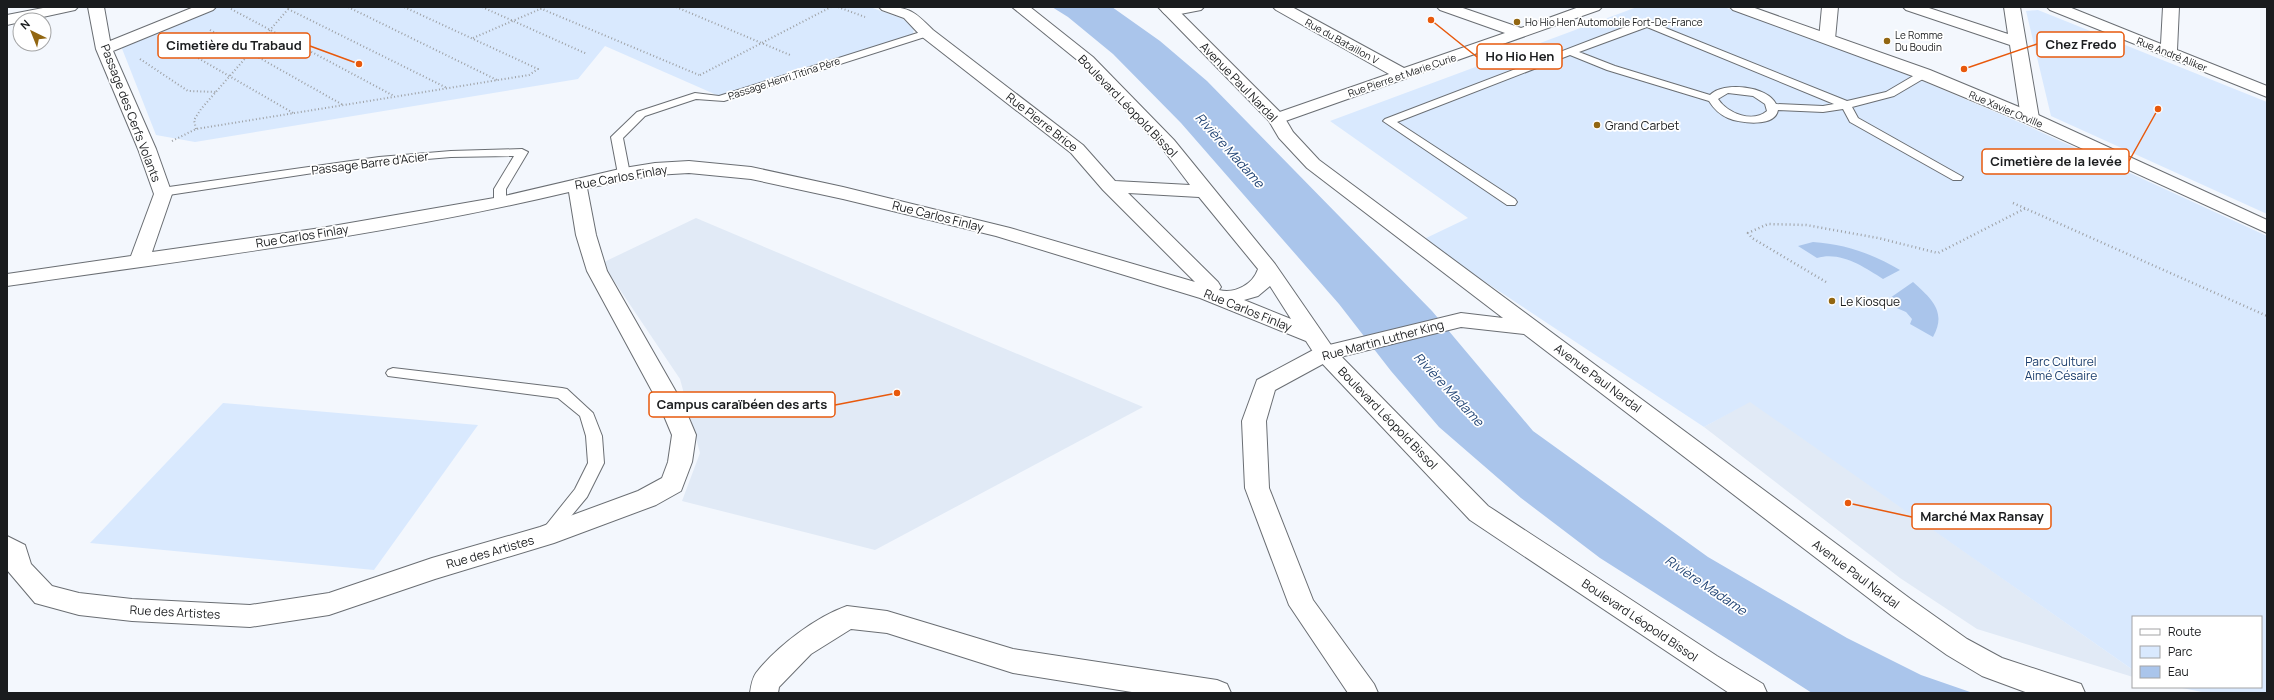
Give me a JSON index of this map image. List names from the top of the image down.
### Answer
{
  "streets": {
    "street": [
      "Rue du Bataillon V",
      "Rue André Aliker",
      "Rue Pierre et Marie Curie",
      "Avenue Paul Nardal",
      "Boulevard Léopold Bissol",
      "Rue Xavier Orville",
      "Passage des Cerfs Volants",
      "Rue Pierre Brice",
      "Rue Carlos Finlay",
      "Rue Martin Luther King",
      "Rue des Artistes"
    ],
    "lane": ["Passage Henri Titina Père", "Passage Barre d'Acier"]
  },
  "crossings": [
    ["Rue du Bataillon V", "Rue Pierre et Marie Curie"],
    ["Rue Pierre et Marie Curie", "Avenue Paul Nardal"],
    ["Passage Henri Titina Père", "Rue Pierre Brice"],
    ["Passage Henri Titina Père", "Rue Carlos Finlay"],
    ["Avenue Paul Nardal", "Rue Martin Luther King"],
    ["Boulevard Léopold Bissol", "Rue Carlos Finlay"],
    ["Boulevard Léopold Bissol", "Rue Martin Luther King"],
    ["Passage des Cerfs Volants", "Passage Barre d'Acier"],
    ["Passage des Cerfs Volants", "Rue Carlos Finlay"],
    ["Rue Pierre Brice", "Rue Carlos Finlay"],
    ["Passage Barre d'Acier", "Rue Carlos Finlay"],
    ["Rue Carlos Finlay", "Rue Martin Luther King"],
    ["Rue Carlos Finlay", "Rue des Artistes"]
  ],
  "water": ["Rivière Madame"],
  "parks": ["Parc Culturel Aimé Césaire"],
  "places": [
    "Ho Hio Hen",
    "Ho Hio Hen Automobile Fort-De-France",
    "Le Romme Du Boudin",
    "Cimetière du Trabaud",
    "Chez Fredo",
    "Cimetière de la levée",
    "Grand Carbet",
    "Le Kiosque",
    "Campus caraïbéen des arts",
    "Marché Max Ransay"
  ],
  "legend": ["Route", "Parc", "Eau"],
  "north": "top left"
}
